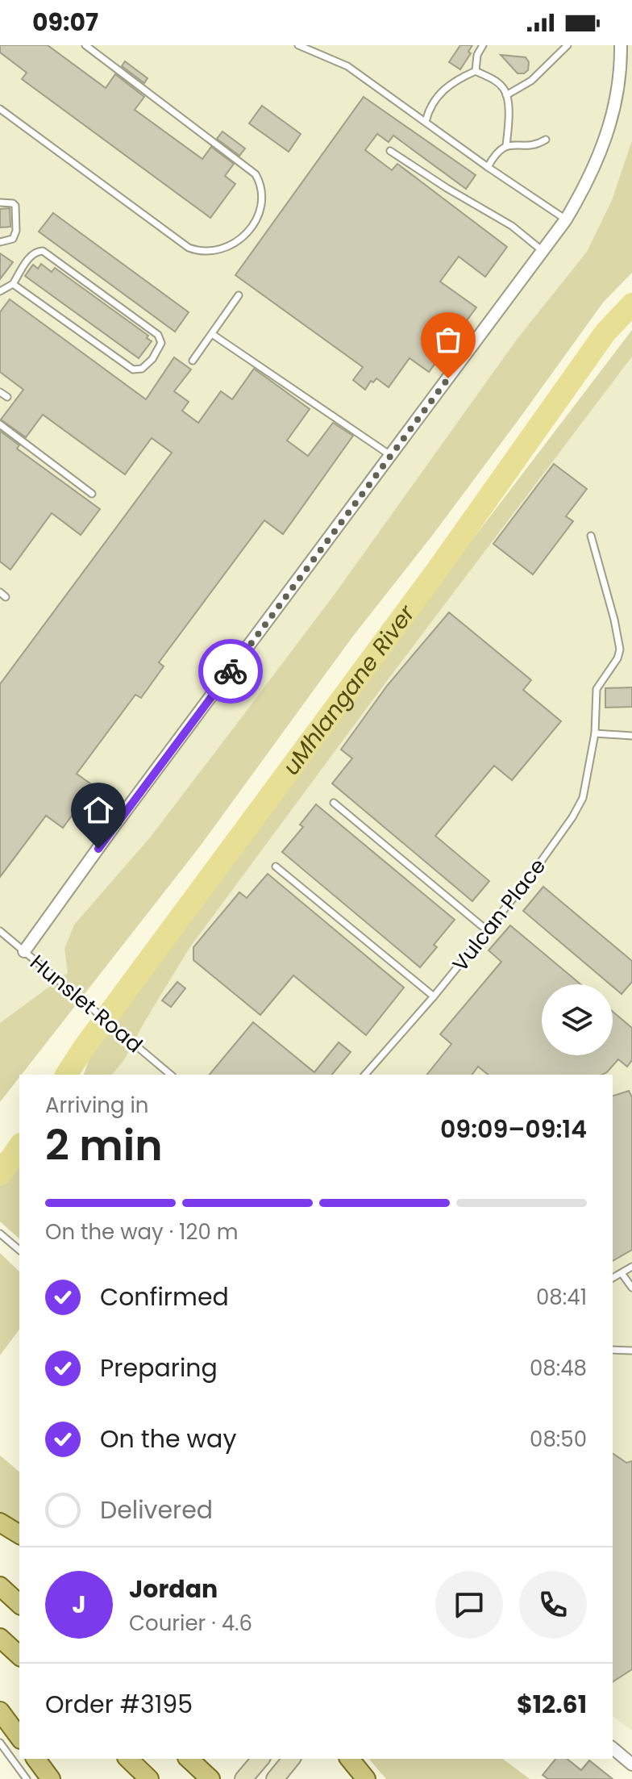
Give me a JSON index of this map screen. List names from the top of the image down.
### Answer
{
  "streets": {
    "lane": ["Vulcan Place", "Hunslet Road"]
  },
  "water": ["uMhlangane River"],
  "page": {
    "status": "09:07",
    "heading": ["2 min", "Arriving in", "09:09–09:14"],
    "panel": [
      "Jordan",
      "Courier · 4.6",
      "Order #3195",
      "$12.61"
    ],
    "bar": "On the way · 120 m",
    "list": [
      ["Confirmed", "08:41"],
      ["Preparing", "08:48"],
      ["On the way", "08:50"],
      "Delivered"
    ],
    "round": "J"
  }
}
